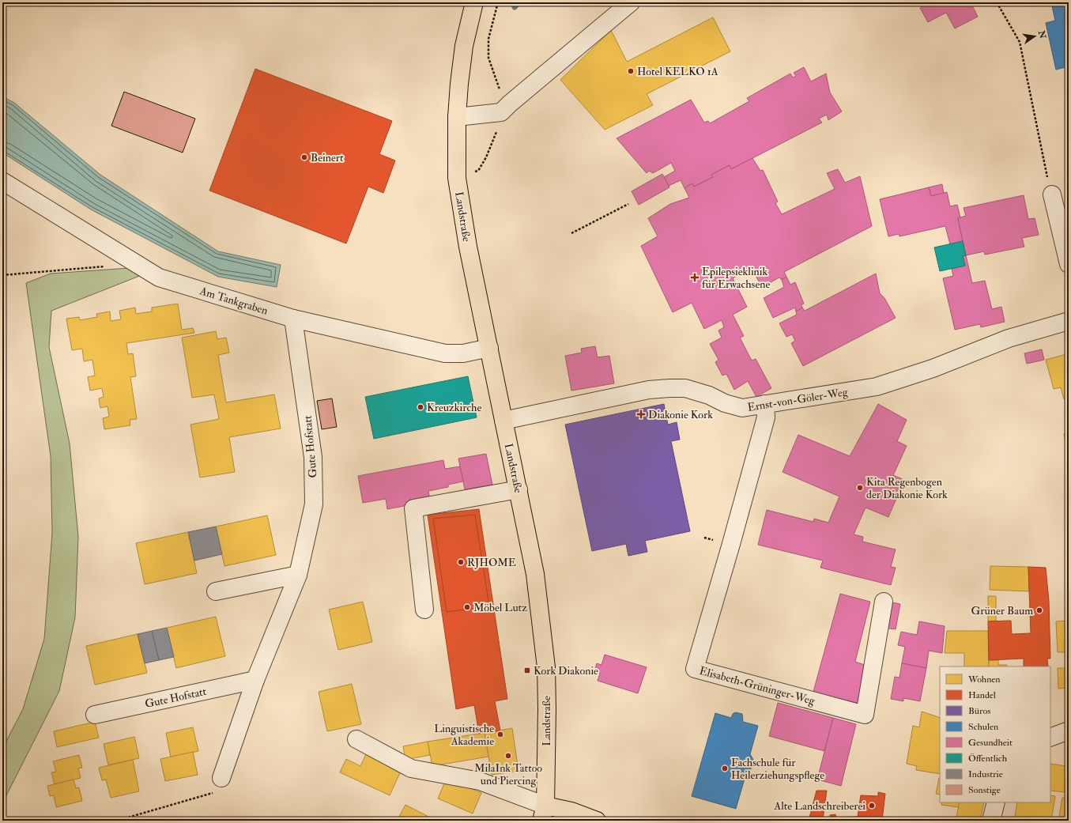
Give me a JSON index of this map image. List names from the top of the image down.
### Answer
{
  "streets": {
    "main road": ["Landstraße"],
    "street": [
      "Am Tankgraben",
      "Ernst-von-Göler-Weg",
      "Gute Hofstatt",
      "Elisabeth-Grüninger-Weg"
    ]
  },
  "crossings": [
    ["Landstraße", "Am Tankgraben"],
    ["Landstraße", "Ernst-von-Göler-Weg"],
    ["Am Tankgraben", "Gute Hofstatt"],
    ["Ernst-von-Göler-Weg", "Elisabeth-Grüninger-Weg"]
  ],
  "places": {
    "other": [
      "Hotel KELKO 1A",
      "Beinert",
      "Kreuzkirche",
      "Kita Regenbogen der Diakonie Kork",
      "RJHOME",
      "Möbel Lutz",
      "Grüner Baum",
      "Linguistische Akademie",
      "MilaInk Tattoo und Piercing",
      "Fachschule für Heilerziehungspflege",
      "Alte Landschreiberei"
    ],
    "health": ["Epilepsieklinik für Erwachsene", "Diakonie Kork"],
    "transit": ["Kork Diakonie"]
  },
  "legend": [
    "Wohnen",
    "Handel",
    "Büros",
    "Schulen",
    "Gesundheit",
    "Öffentlich",
    "Industrie",
    "Sonstige"
  ],
  "north": "right"
}
